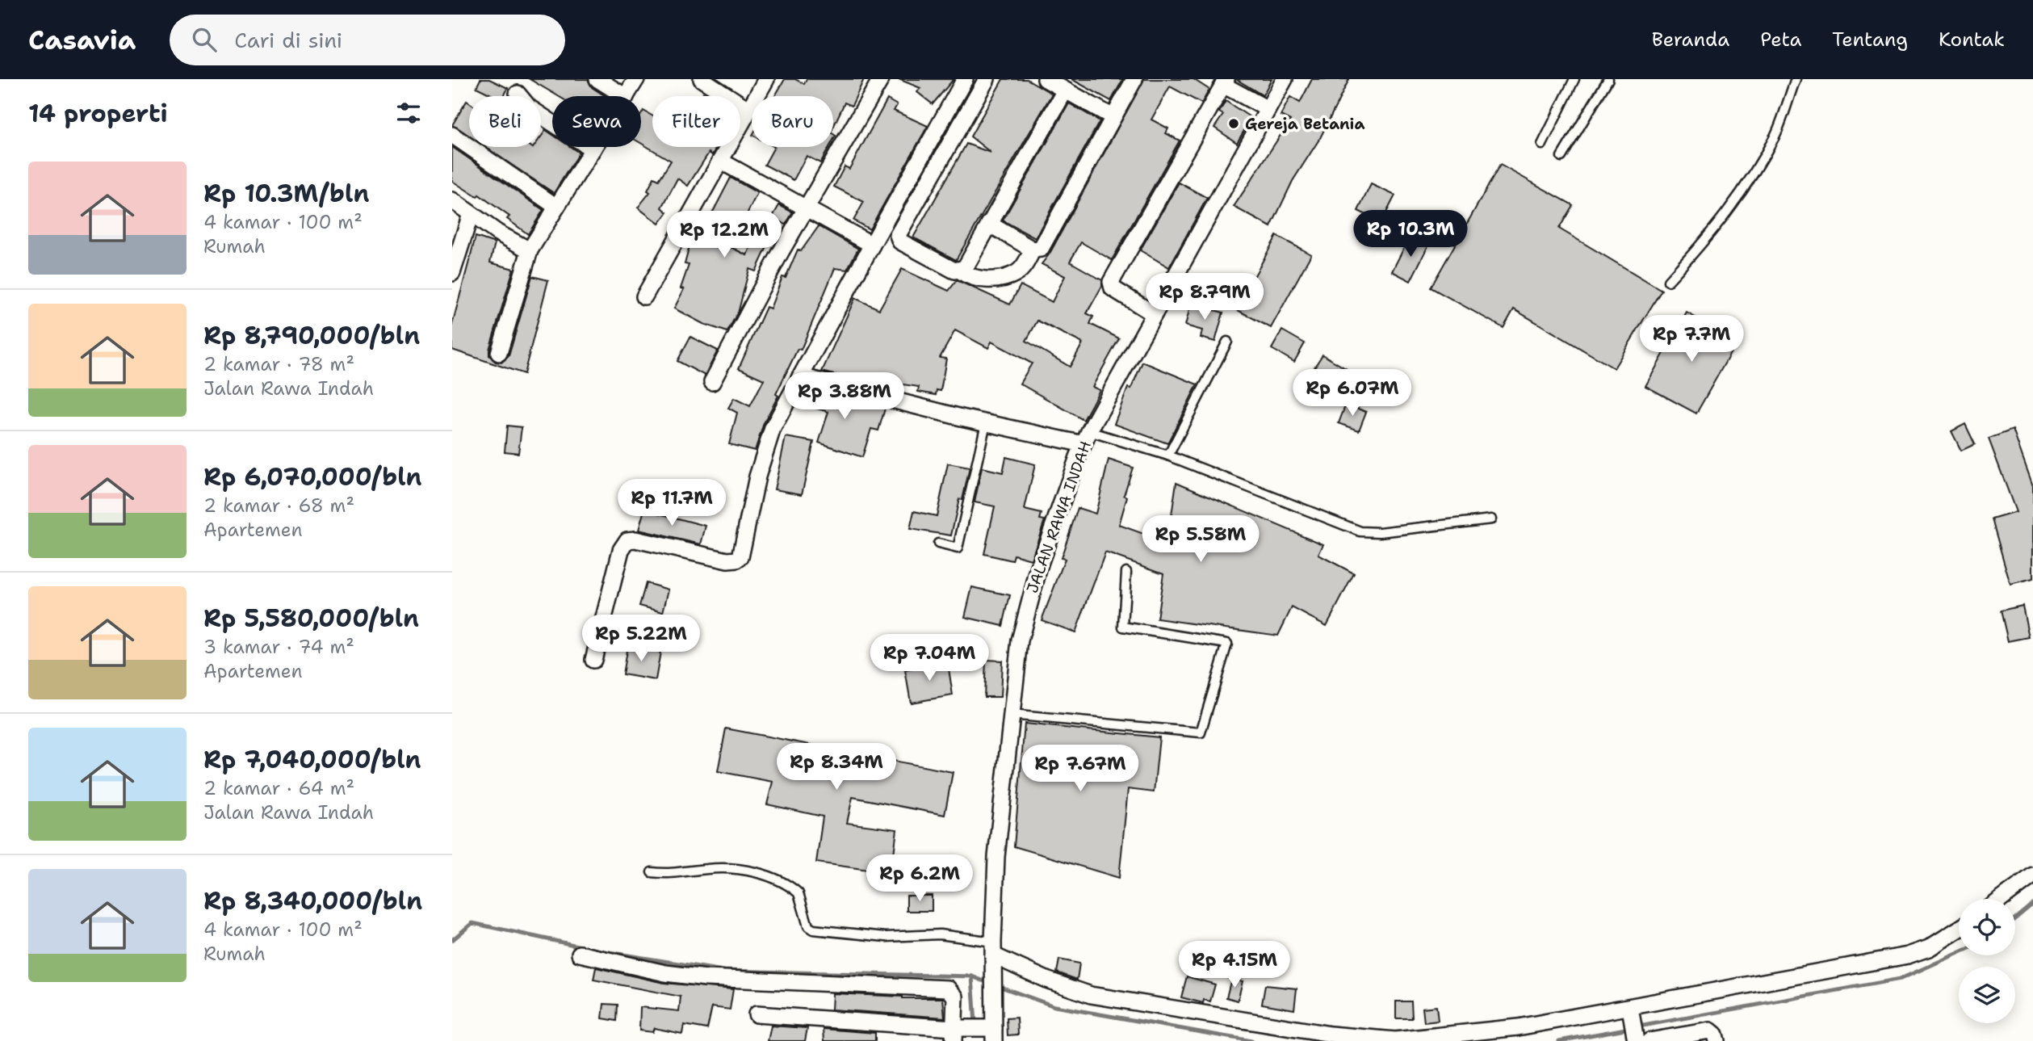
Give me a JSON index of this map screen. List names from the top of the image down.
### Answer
{
  "streets": {
    "street": ["JALAN RAWA INDAH"]
  },
  "places": ["Gereja Betania"],
  "page": {
    "header": "Casavia",
    "search": "Cari di sini",
    "nav": [
      "Beranda",
      "Peta",
      "Tentang",
      "Kontak"
    ],
    "heading": "14 properti",
    "chip": [
      "Beli",
      "Sewa",
      "Filter",
      "Baru"
    ],
    "list": [
      {
        "name": "Rp 10.3M/bln",
        "note": "4 kamar · 100 m² · Rumah"
      },
      {
        "name": "Rp 8,790,000/bln",
        "note": "2 kamar · 78 m² · Jalan Rawa Indah"
      },
      {
        "name": "Rp 6,070,000/bln",
        "note": "2 kamar · 68 m² · Apartemen"
      },
      {
        "name": "Rp 5,580,000/bln",
        "note": "3 kamar · 74 m² · Apartemen"
      },
      {
        "name": "Rp 7,040,000/bln",
        "note": "2 kamar · 64 m² · Jalan Rawa Indah"
      },
      {
        "name": "Rp 8,340,000/bln",
        "note": "4 kamar · 100 m² · Rumah"
      }
    ],
    "price": [
      "Rp 10.3M",
      "Rp 12.2M",
      "Rp 8.79M",
      "Rp 7.7M",
      "Rp 6.07M",
      "Rp 3.88M",
      "Rp 11.7M",
      "Rp 5.58M",
      "Rp 5.22M",
      "Rp 7.04M",
      "Rp 8.34M",
      "Rp 7.67M",
      "Rp 6.2M",
      "Rp 4.15M"
    ]
  }
}
